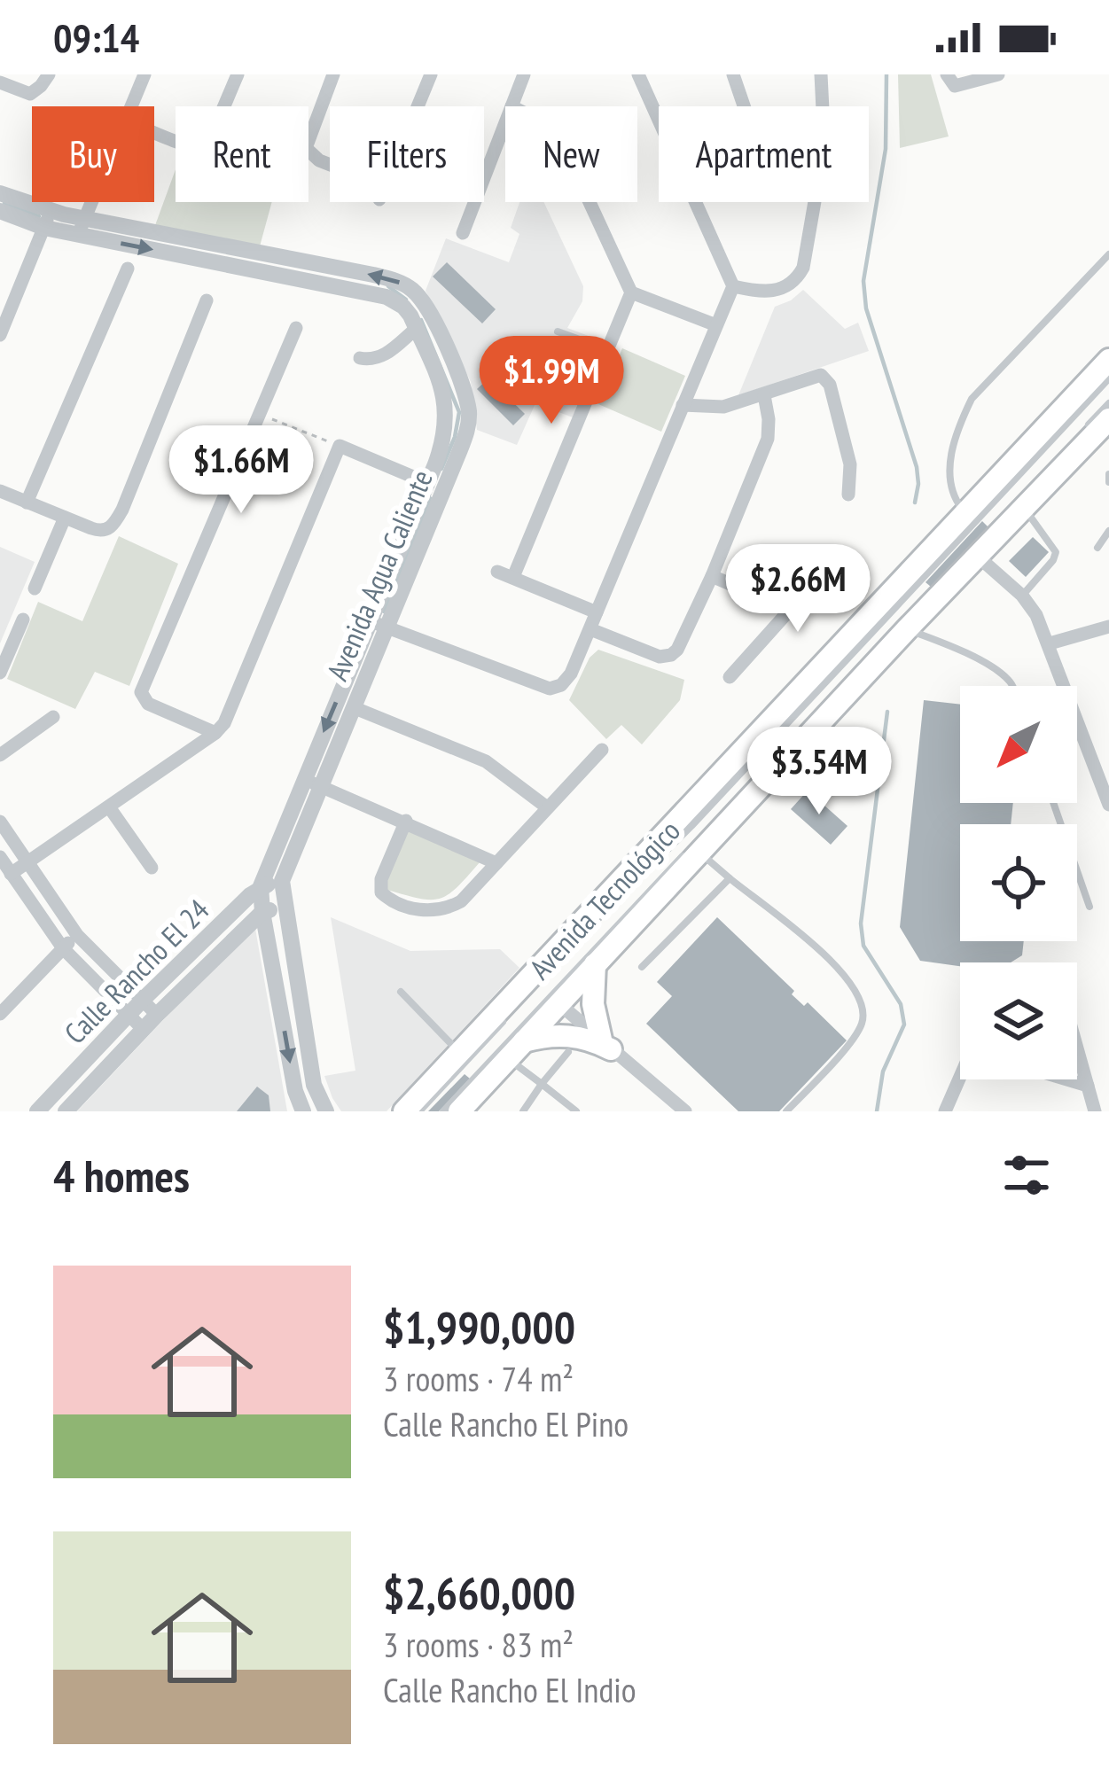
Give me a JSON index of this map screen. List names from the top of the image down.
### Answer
{
  "streets": {
    "main road": ["Avenida Tecnológico"],
    "street": ["Avenida Agua Caliente", "Calle Rancho El 24"]
  },
  "crossings": [
    ["Avenida Agua Caliente", "Calle Rancho El 24"]
  ],
  "north": "bottom left",
  "page": {
    "status": "09:14",
    "chip": [
      "Buy",
      "Rent",
      "Filters",
      "New",
      "Apartment"
    ],
    "price": [
      "$1.99M",
      "$1.66M",
      "$2.66M",
      "$3.54M"
    ],
    "heading": "4 homes",
    "list": [
      {
        "name": "$1,990,000",
        "note": "3 rooms · 74 m² · Calle Rancho El Pino"
      },
      {
        "name": "$2,660,000",
        "note": "3 rooms · 83 m² · Calle Rancho El Indio"
      }
    ]
  }
}
